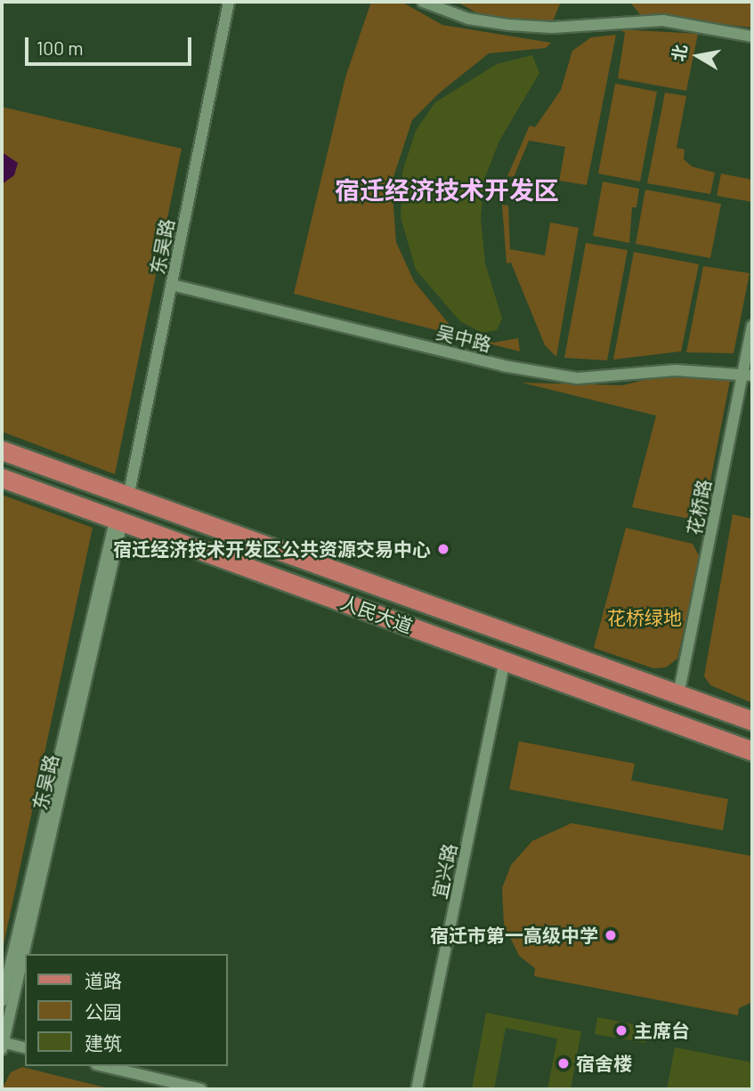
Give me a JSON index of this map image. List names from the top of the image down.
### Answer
{
  "streets": {
    "main road": ["人民大道"],
    "street": [
      "东吴路",
      "吴中路",
      "花桥路",
      "宜兴路"
    ]
  },
  "crossings": [
    ["东吴路", "吴中路"],
    ["东吴路", "人民大道"],
    ["吴中路", "花桥路"],
    ["花桥路", "人民大道"],
    ["人民大道", "宜兴路"]
  ],
  "districts": ["宿迁经济技术开发区"],
  "parks": ["花桥绿地"],
  "places": [
    "宿迁经济技术开发区公共资源交易中心",
    "宿迁市第一高级中学",
    "主席台",
    "宿舍楼"
  ],
  "legend": ["道路", "公园", "建筑"],
  "scale_bar": "100 m",
  "north": "left"
}
